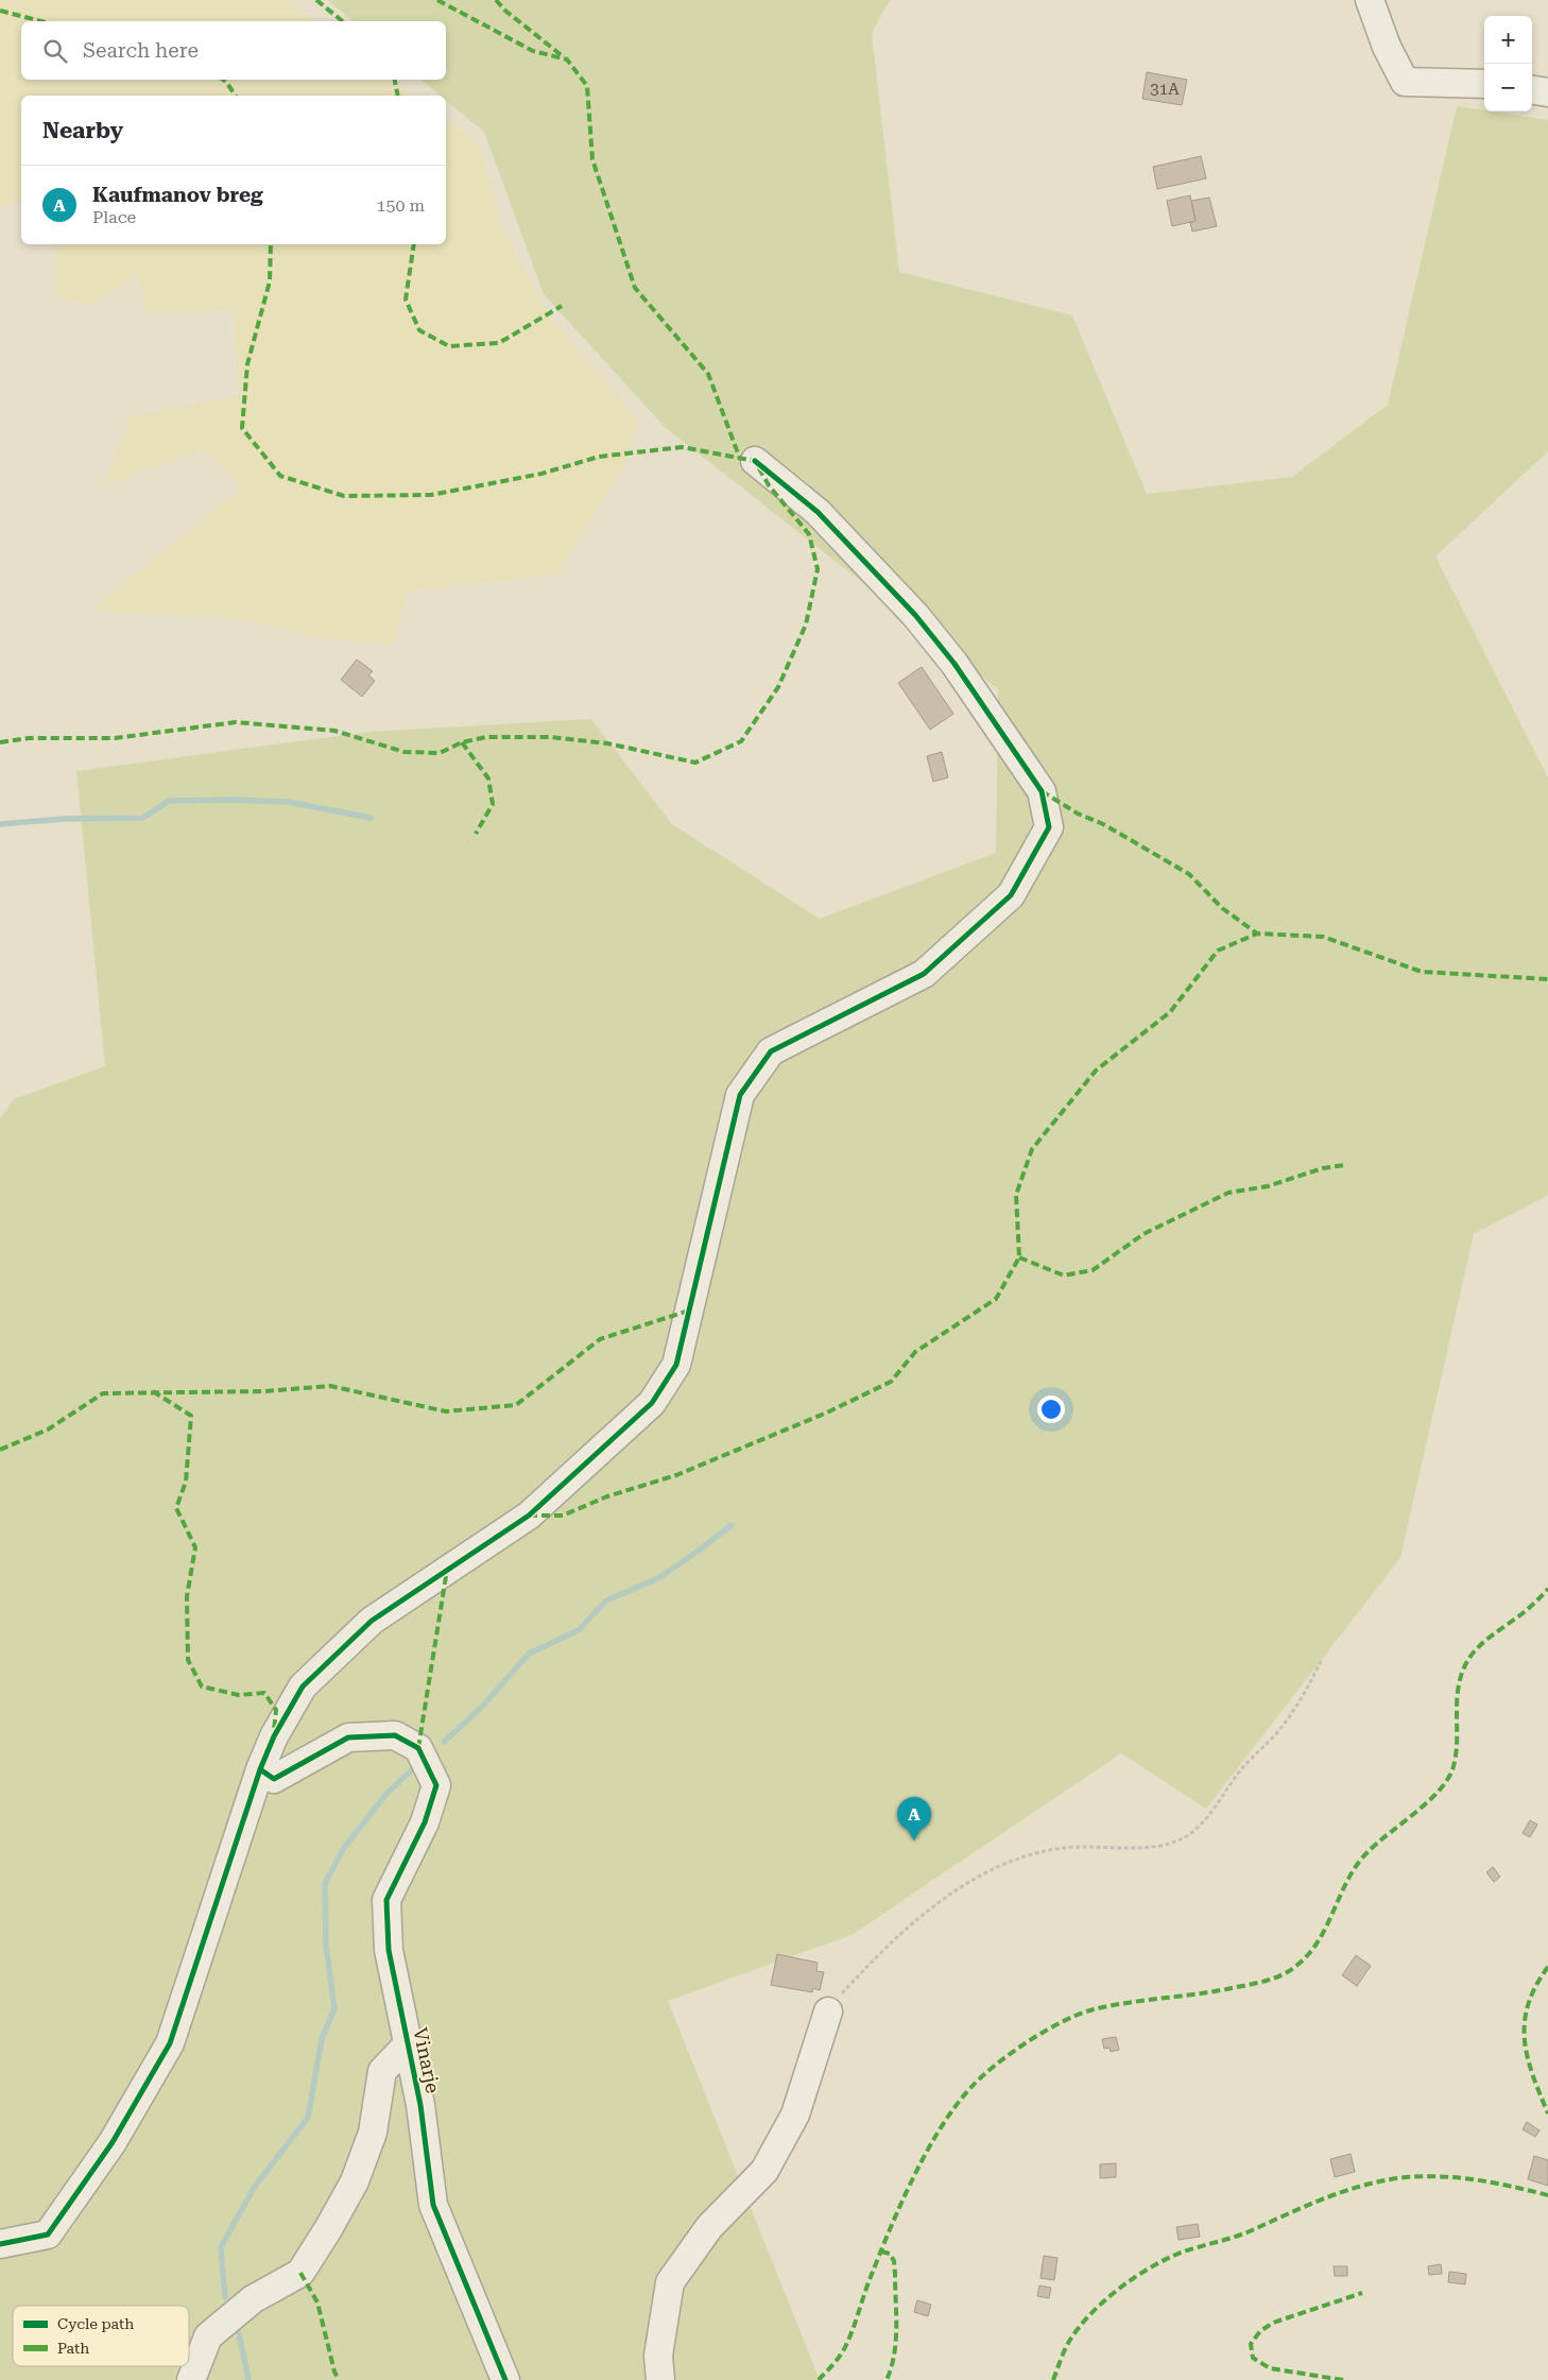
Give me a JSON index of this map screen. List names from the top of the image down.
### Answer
{
  "streets": {
    "street": ["Vinarje"]
  },
  "house_numbers": ["31A"],
  "legend": ["Cycle path", "Path"],
  "page": {
    "map_buttons": ["+", "−"],
    "search": "Search here",
    "heading": "Nearby",
    "list": [
      {
        "mark": "A",
        "name": "Kaufmanov breg",
        "note": "Place",
        "value": "150 m"
      }
    ],
    "pins": "A"
  }
}
